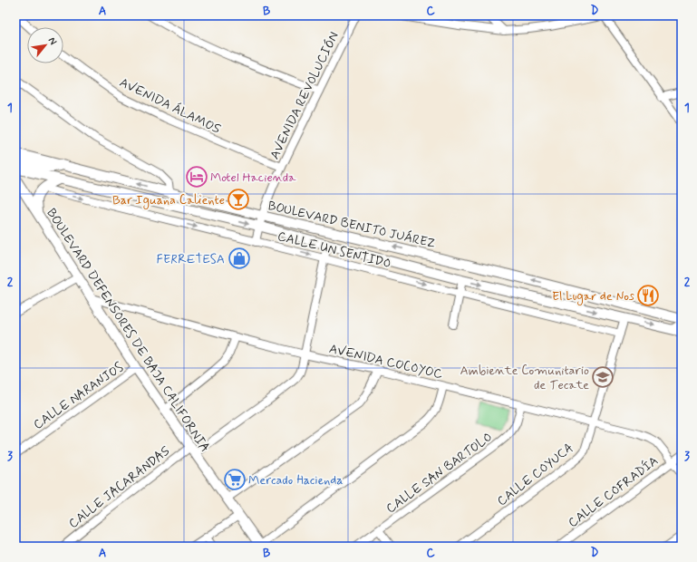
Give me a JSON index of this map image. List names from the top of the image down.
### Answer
{
  "streets": {
    "main road": ["BOULEVARD BENITO JUÁREZ", "BOULEVARD DEFENSORES DE BAJA CALIFORNIA"],
    "street": [
      "AVENIDA REVOLUCIÓN",
      "AVENIDA ÁLAMOS",
      "CALLE UN SENTIDO",
      "AVENIDA COCOYOC",
      "CALLE NARANJOS",
      "CALLE SAN BARTOLO",
      "CALLE COYUCA",
      "CALLE JACARANDAS",
      "CALLE COFRADÍA"
    ]
  },
  "crossings": [
    ["AVENIDA REVOLUCIÓN", "AVENIDA ÁLAMOS"],
    ["AVENIDA REVOLUCIÓN", "BOULEVARD BENITO JUÁREZ"],
    ["AVENIDA REVOLUCIÓN", "CALLE UN SENTIDO"],
    ["BOULEVARD BENITO JUÁREZ", "CALLE COYUCA"],
    ["BOULEVARD BENITO JUÁREZ", "CALLE JACARANDAS"],
    ["CALLE UN SENTIDO", "CALLE COYUCA"],
    ["CALLE UN SENTIDO", "CALLE JACARANDAS"],
    ["BOULEVARD DEFENSORES DE BAJA CALIFORNIA", "AVENIDA COCOYOC"],
    ["BOULEVARD DEFENSORES DE BAJA CALIFORNIA", "CALLE NARANJOS"],
    ["BOULEVARD DEFENSORES DE BAJA CALIFORNIA", "CALLE JACARANDAS"],
    ["AVENIDA COCOYOC", "CALLE SAN BARTOLO"],
    ["AVENIDA COCOYOC", "CALLE COYUCA"],
    ["AVENIDA COCOYOC", "CALLE JACARANDAS"],
    ["AVENIDA COCOYOC", "CALLE COFRADÍA"]
  ],
  "one_way": ["CALLE UN SENTIDO"],
  "places": {
    "hotel": ["Motel Hacienda"],
    "bar": ["Bar Iguana Caliente"],
    "shop": ["FERRETESA"],
    "restaurant": ["El Lugar de Nos"],
    "school or university": ["Ambiente Comunitario de Tecate"],
    "supermarket": ["Mercado Hacienda"]
  },
  "north": "top right",
  "grid": {
    "columns": [
      "A",
      "B",
      "C",
      "D"
    ],
    "rows": ["1", "2", "3"]
  }
}
